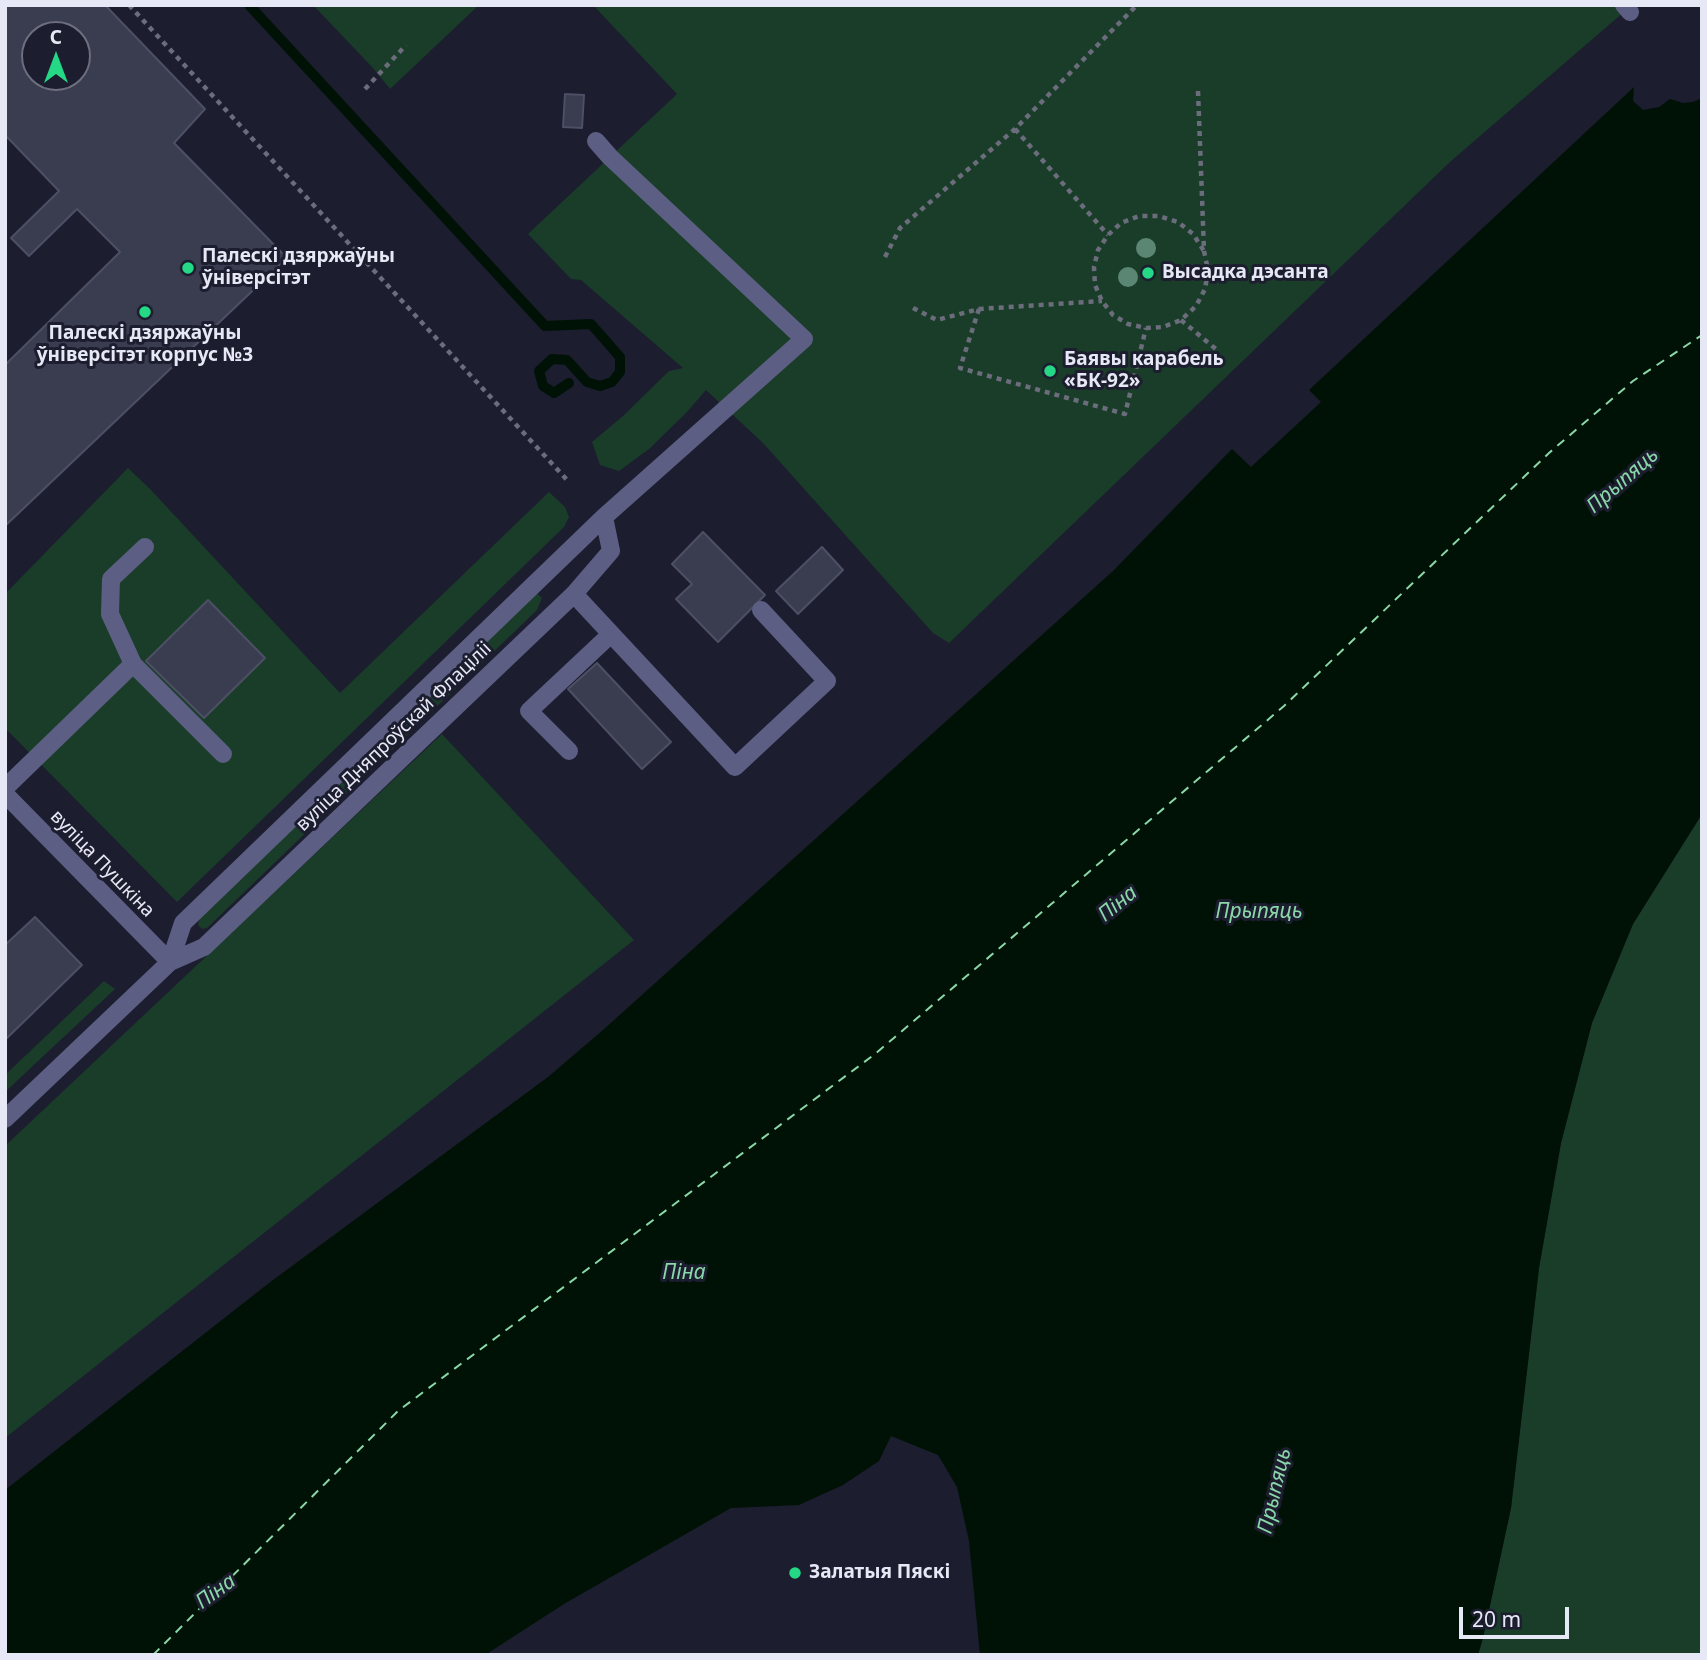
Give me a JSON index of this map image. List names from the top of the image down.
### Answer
{
  "streets": {
    "street": ["вуліца Дняпроўскай Флаціліі", "вуліца Пушкіна"]
  },
  "crossings": [
    ["вуліца Дняпроўскай Флаціліі", "вуліца Пушкіна"]
  ],
  "water": ["Прыпяць", "Піна"],
  "places": [
    "Палескі дзяржаўны ўніверсітэт",
    "Высадка дэсанта",
    "Палескі дзяржаўны ўніверсітэт корпус №3",
    "Баявы карабель «БК-92»",
    "Залатыя Пяскі"
  ],
  "scale_bar": "20 m",
  "north": "top"
}
